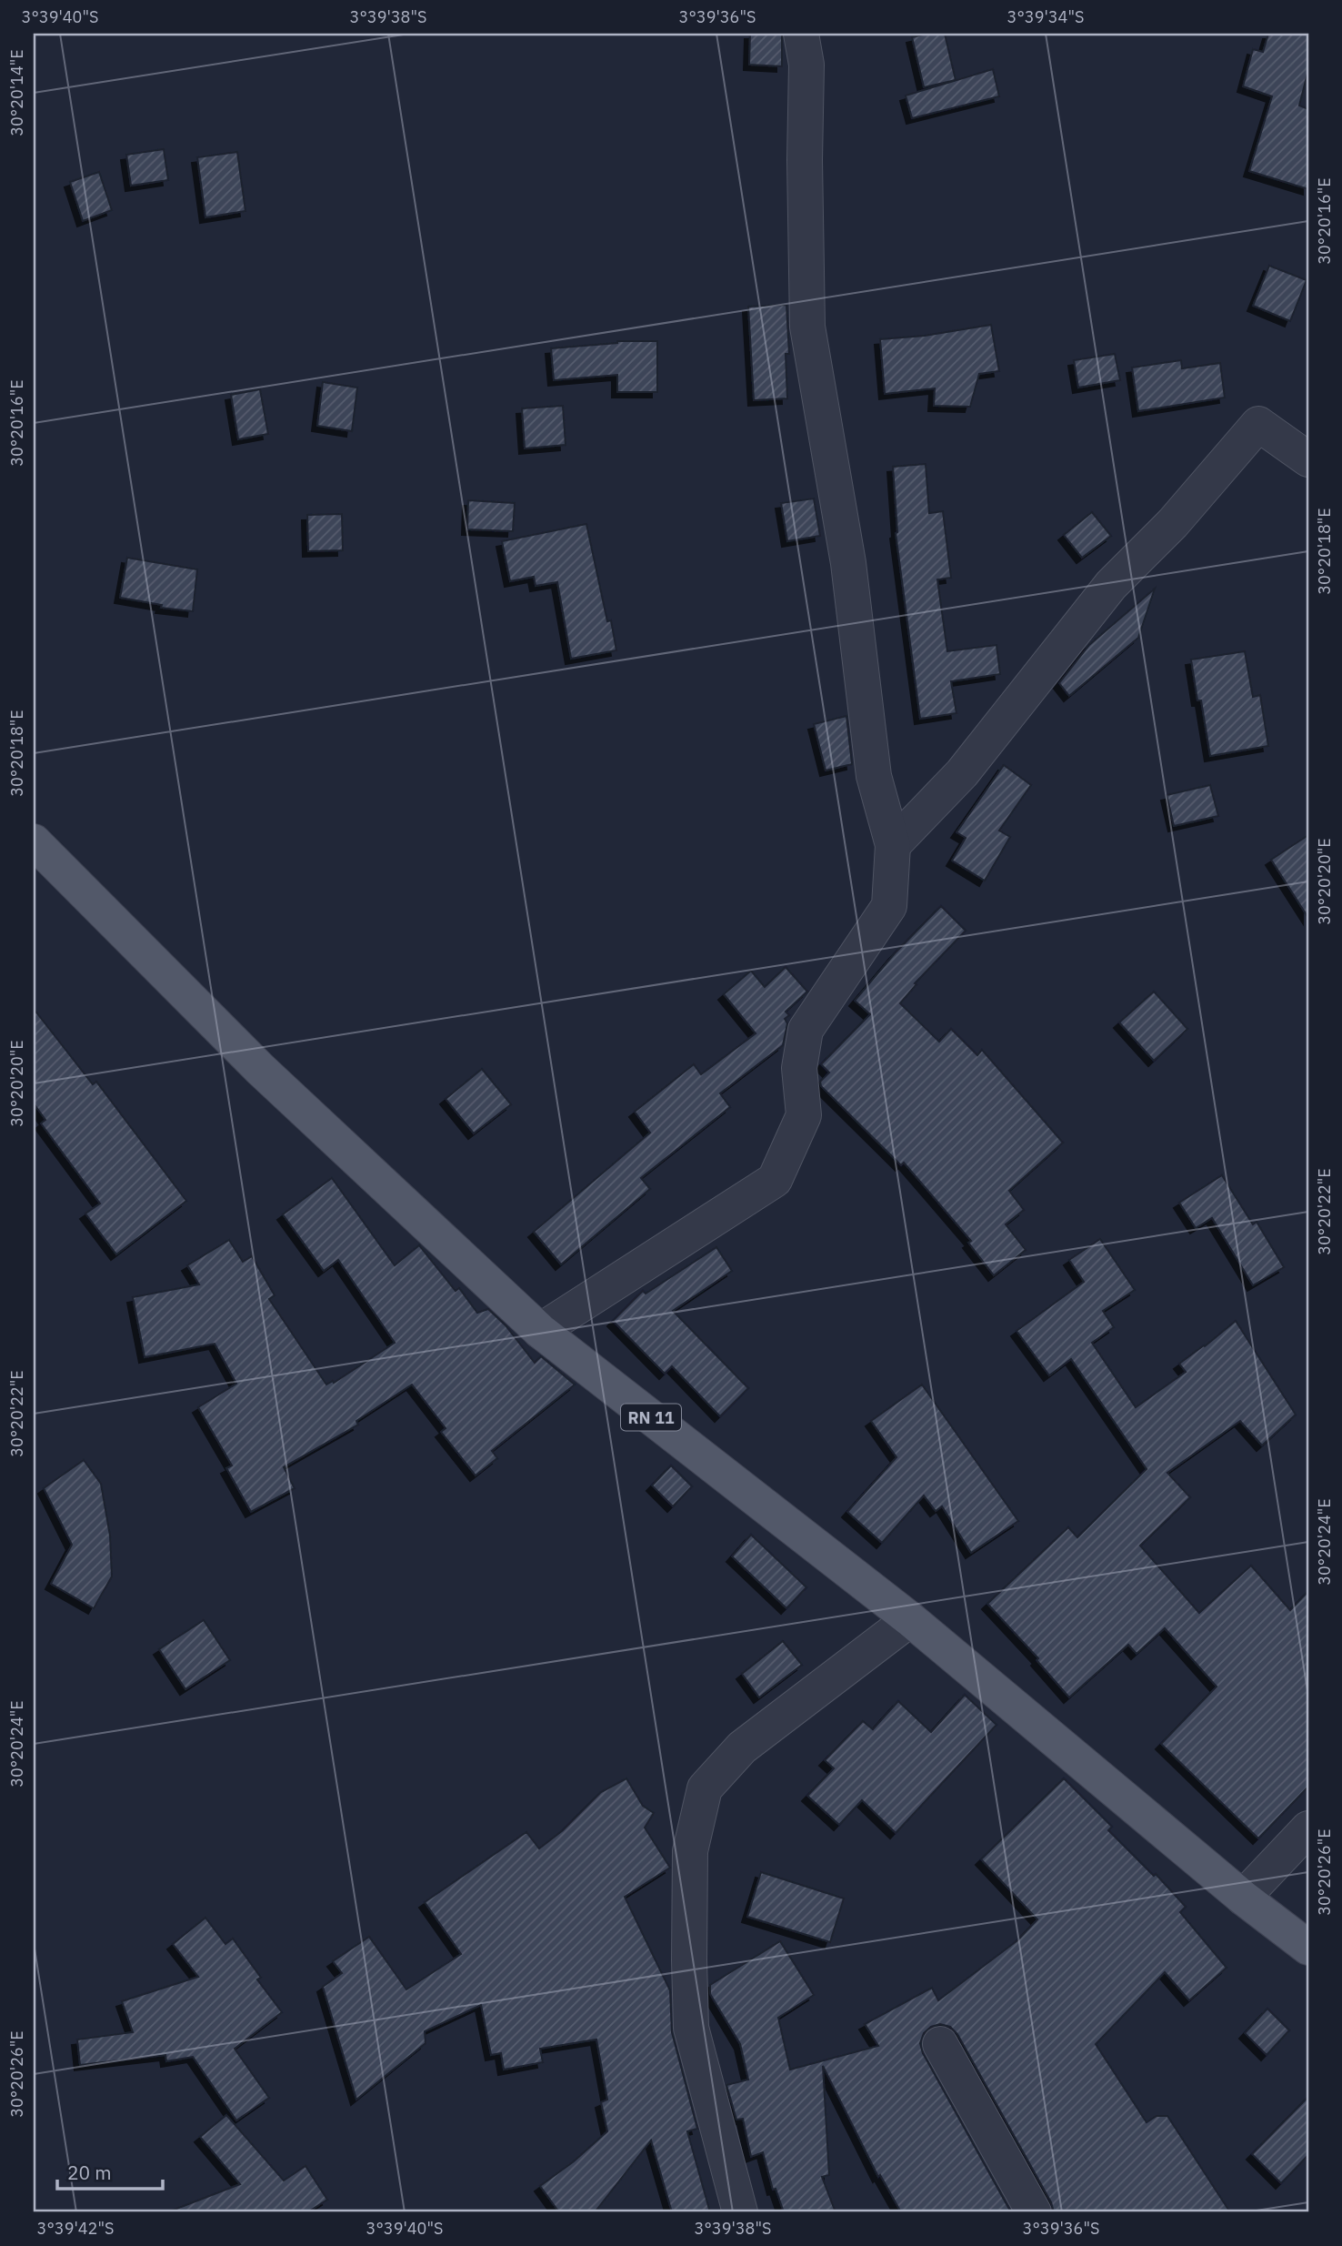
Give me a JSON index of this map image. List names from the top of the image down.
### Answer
{
  "streets": {
    "main road": ["RN 11"]
  },
  "scale_bar": "20 m",
  "coordinates": [
    "3°39'40\"S",
    "3°39'38\"S",
    "3°39'36\"S",
    "3°39'34\"S",
    "30°20'14\"E",
    "30°20'16\"E",
    "30°20'18\"E",
    "30°20'20\"E",
    "30°20'22\"E",
    "30°20'24\"E",
    "30°20'26\"E",
    "3°39'42\"S"
  ]
}
